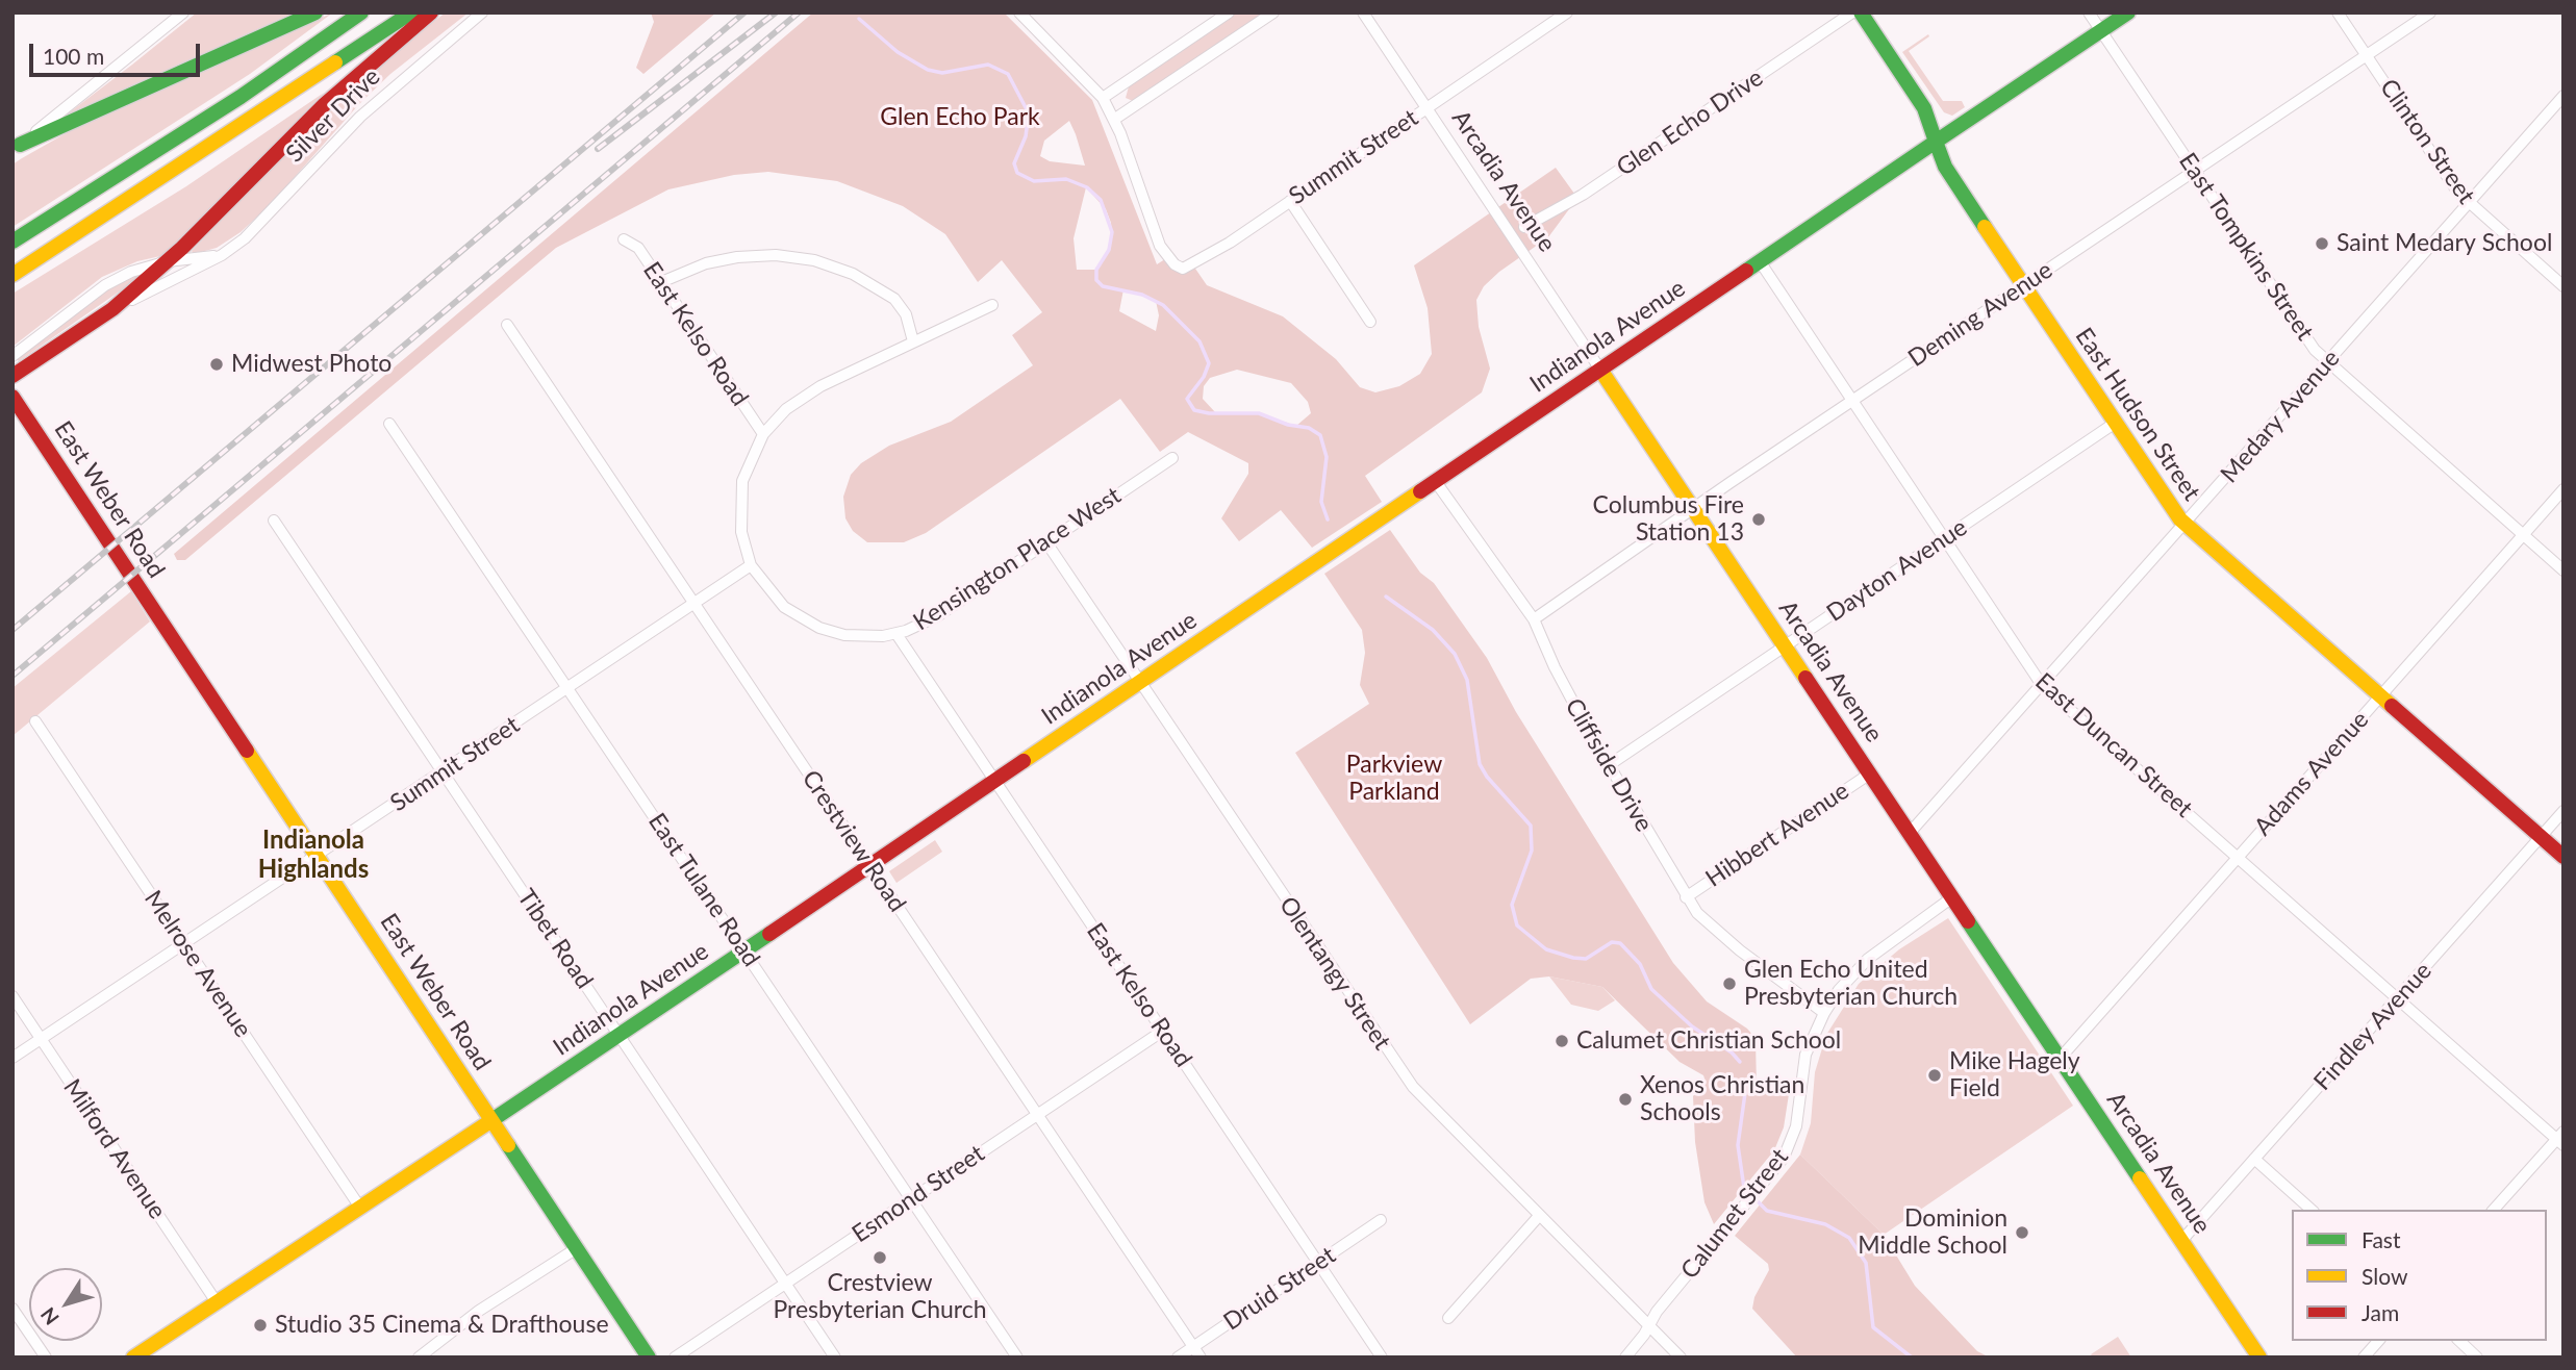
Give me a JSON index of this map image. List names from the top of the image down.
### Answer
{
  "streets": {
    "main road": [
      "Silver Drive",
      "Arcadia Avenue",
      "Indianola Avenue",
      "East Hudson Street",
      "East Weber Road"
    ],
    "street": [
      "Glen Echo Drive",
      "Clinton Street",
      "Summit Street",
      "East Tompkins Street",
      "Deming Avenue",
      "East Kelso Road",
      "Medary Avenue",
      "Kensington Place West",
      "Dayton Avenue",
      "East Duncan Street",
      "Cliffside Drive",
      "Adams Avenue",
      "Hibbert Avenue",
      "Crestview Road",
      "East Tulane Road",
      "Tibet Road",
      "Melrose Avenue",
      "Olentangy Street",
      "Findley Avenue",
      "Milford Avenue",
      "Esmond Street",
      "Calumet Street",
      "Druid Street"
    ]
  },
  "crossings": [
    ["Clinton Street", "Deming Avenue"],
    ["Clinton Street", "Medary Avenue"],
    ["Summit Street", "Arcadia Avenue"],
    ["Summit Street", "East Weber Road"],
    ["Summit Street", "Kensington Place West"],
    ["Summit Street", "Crestview Road"],
    ["Summit Street", "East Tulane Road"],
    ["Summit Street", "Tibet Road"],
    ["Summit Street", "Melrose Avenue"],
    ["Summit Street", "Milford Avenue"],
    ["Arcadia Avenue", "Deming Avenue"],
    ["Arcadia Avenue", "Indianola Avenue"],
    ["Arcadia Avenue", "Medary Avenue"],
    ["Arcadia Avenue", "Dayton Avenue"],
    ["Arcadia Avenue", "Adams Avenue"],
    ["Arcadia Avenue", "Hibbert Avenue"],
    ["Arcadia Avenue", "Findley Avenue"],
    ["Arcadia Avenue", "Calumet Street"],
    ["East Tompkins Street", "Deming Avenue"],
    ["East Tompkins Street", "Indianola Avenue"],
    ["East Tompkins Street", "Medary Avenue"],
    ["East Tompkins Street", "Adams Avenue"],
    ["Deming Avenue", "East Hudson Street"],
    ["Deming Avenue", "East Duncan Street"],
    ["Deming Avenue", "Cliffside Drive"],
    ["East Kelso Road", "Indianola Avenue"],
    ["East Kelso Road", "Kensington Place West"],
    ["East Kelso Road", "Esmond Street"],
    ["East Kelso Road", "Druid Street"],
    ["Indianola Avenue", "East Hudson Street"],
    ["Indianola Avenue", "East Weber Road"],
    ["Indianola Avenue", "East Duncan Street"],
    ["Indianola Avenue", "Cliffside Drive"],
    ["Indianola Avenue", "Crestview Road"],
    ["Indianola Avenue", "East Tulane Road"],
    ["Indianola Avenue", "Tibet Road"],
    ["Indianola Avenue", "Melrose Avenue"],
    ["Indianola Avenue", "Olentangy Street"],
    ["Indianola Avenue", "Milford Avenue"],
    ["East Hudson Street", "Medary Avenue"],
    ["East Hudson Street", "Dayton Avenue"],
    ["East Hudson Street", "Adams Avenue"],
    ["East Hudson Street", "Findley Avenue"],
    ["Medary Avenue", "East Duncan Street"],
    ["Kensington Place West", "Olentangy Street"],
    ["Dayton Avenue", "East Duncan Street"],
    ["Dayton Avenue", "Cliffside Drive"],
    ["East Duncan Street", "Adams Avenue"],
    ["East Duncan Street", "Findley Avenue"],
    ["Cliffside Drive", "Hibbert Avenue"],
    ["Cliffside Drive", "Calumet Street"],
    ["Crestview Road", "Esmond Street"],
    ["Crestview Road", "Druid Street"],
    ["East Tulane Road", "Esmond Street"],
    ["Tibet Road", "Esmond Street"],
    ["Olentangy Street", "Calumet Street"]
  ],
  "districts": ["Indianola Highlands"],
  "parks": ["Glen Echo Park", "Parkview Parkland"],
  "places": [
    "Saint Medary School",
    "Midwest Photo",
    "Columbus Fire Station 13",
    "Glen Echo United Presbyterian Church",
    "Calumet Christian School",
    "Mike Hagely Field",
    "Xenos Christian Schools",
    "Dominion Middle School",
    "Crestview Presbyterian Church",
    "Studio 35 Cinema & Drafthouse"
  ],
  "legend": ["Fast", "Slow", "Jam"],
  "scale_bar": "100 m",
  "north": "bottom left"
}
